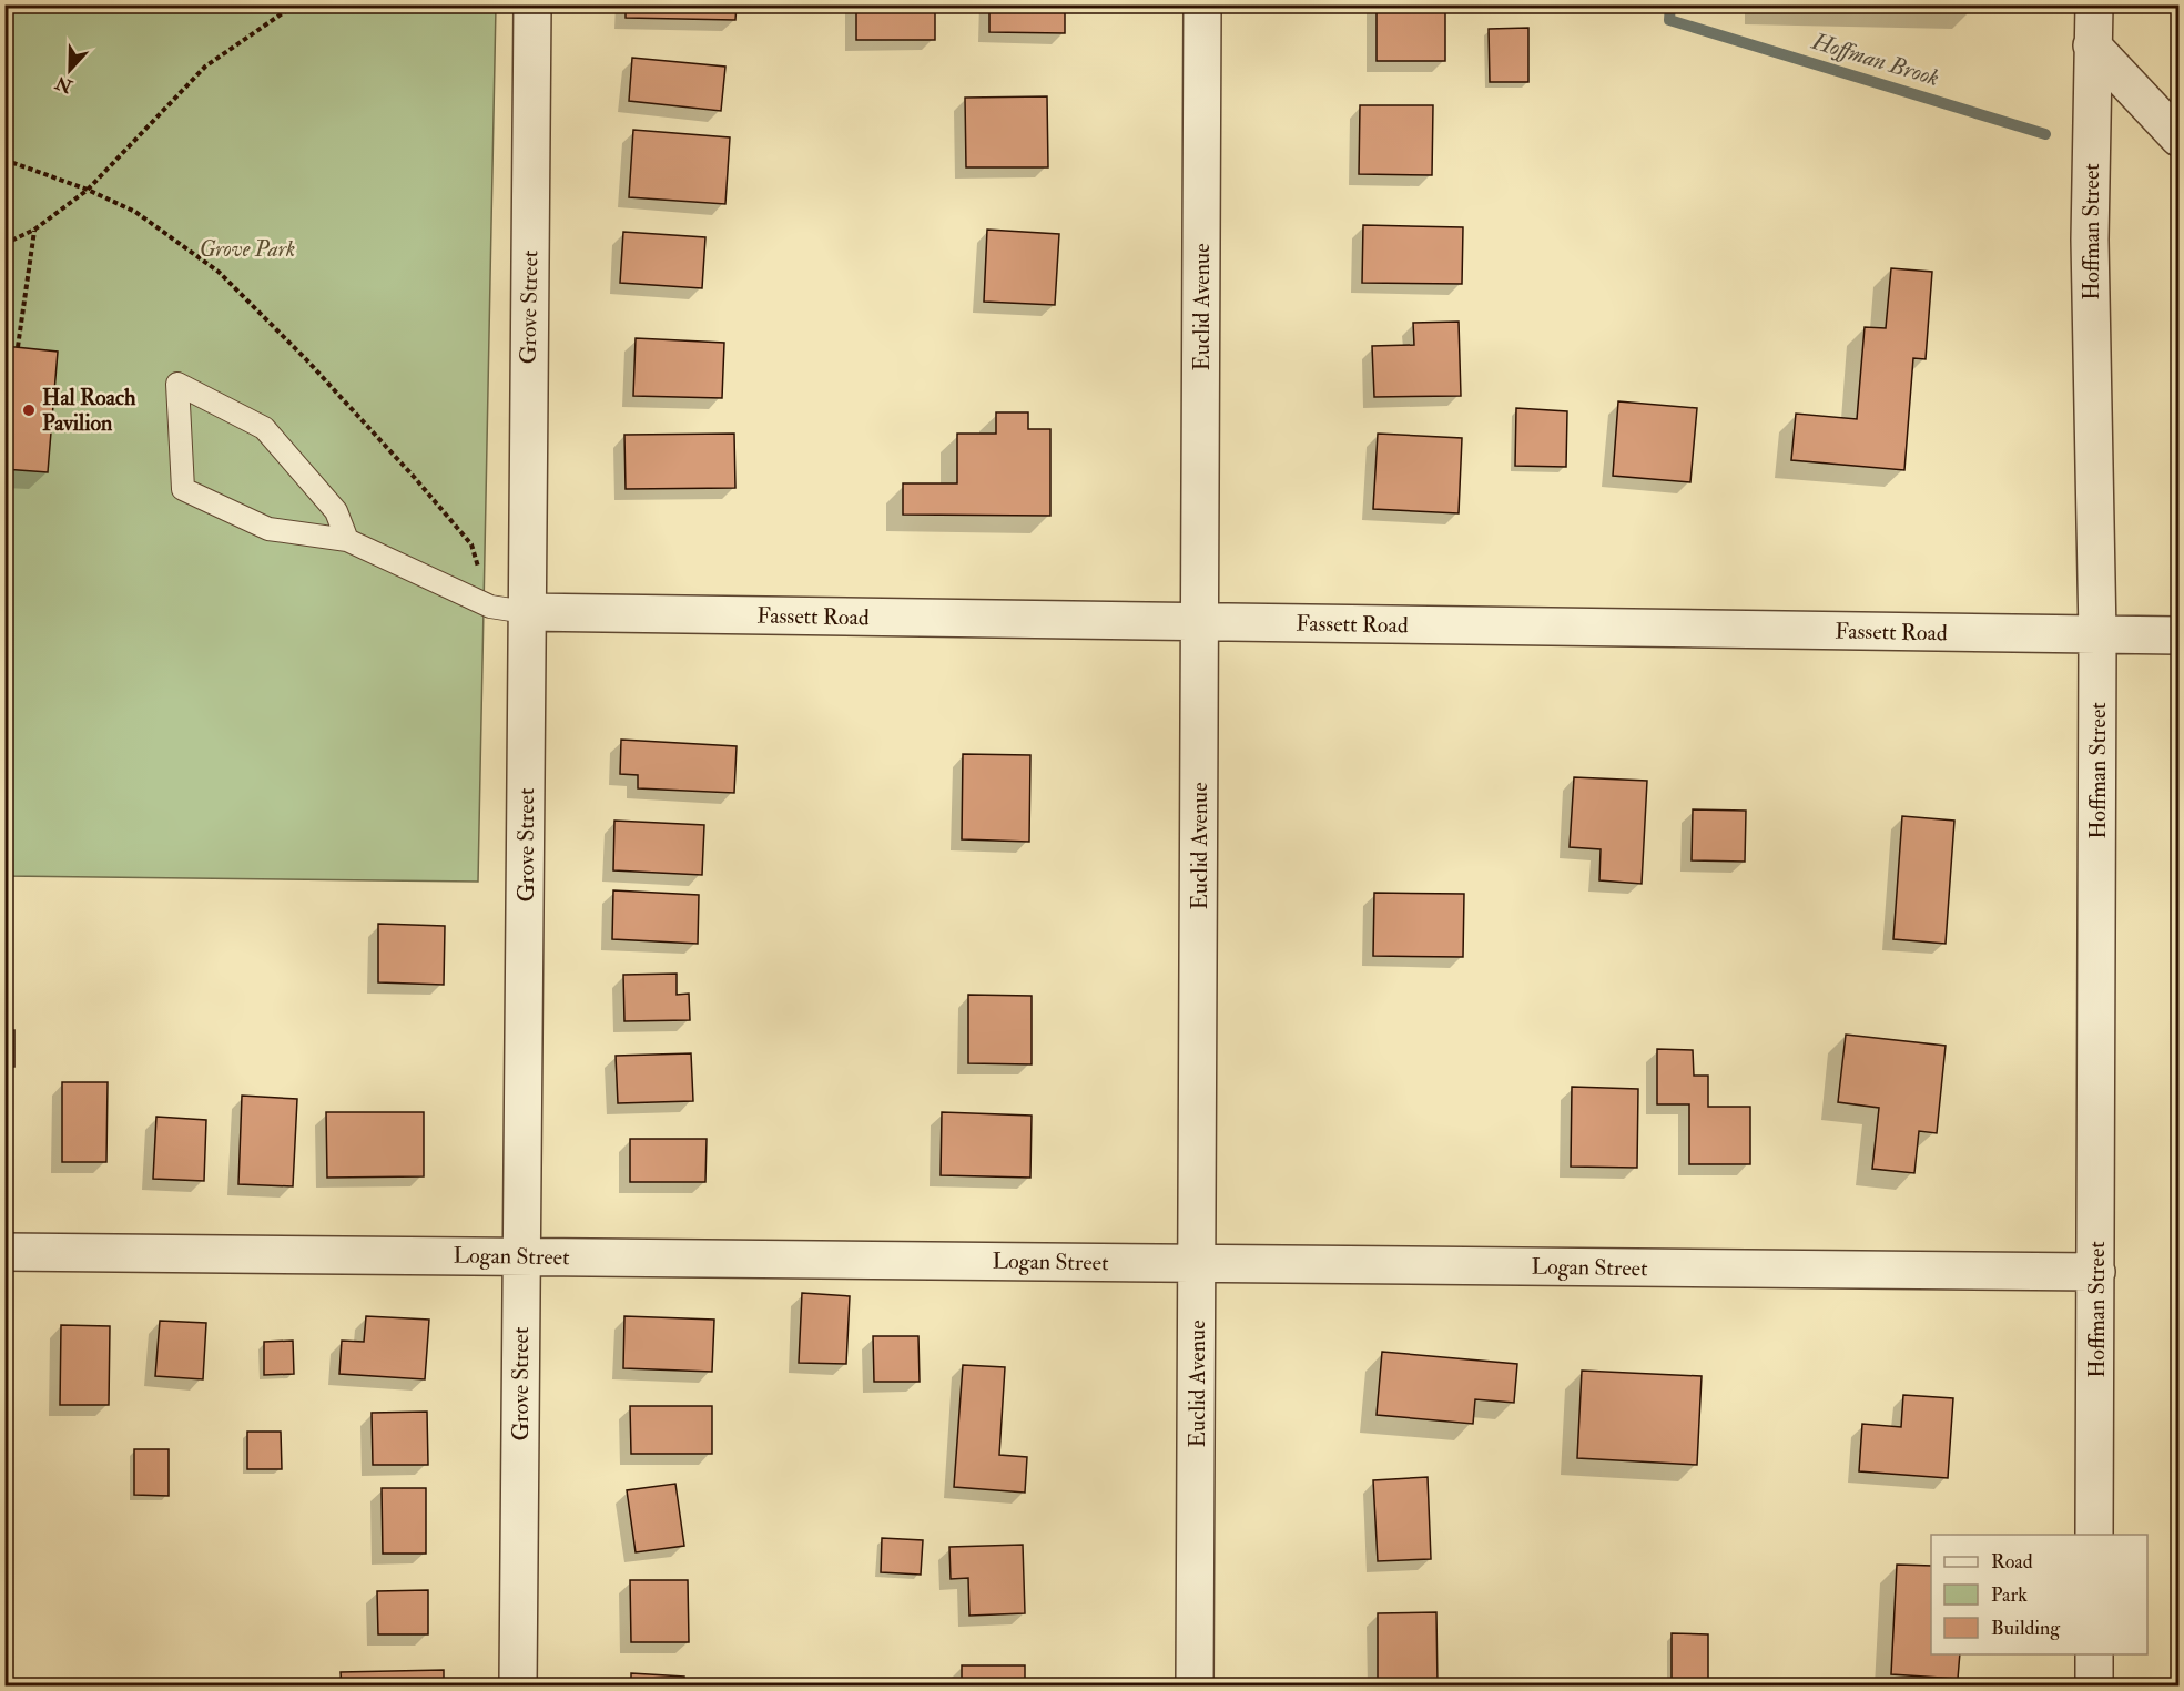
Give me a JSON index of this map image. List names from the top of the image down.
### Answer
{
  "streets": {
    "street": [
      "Hoffman Street",
      "Grove Street",
      "Euclid Avenue",
      "Fassett Road",
      "Logan Street"
    ]
  },
  "crossings": [
    ["Hoffman Street", "Fassett Road"],
    ["Hoffman Street", "Logan Street"],
    ["Grove Street", "Fassett Road"],
    ["Grove Street", "Logan Street"],
    ["Euclid Avenue", "Fassett Road"],
    ["Euclid Avenue", "Logan Street"]
  ],
  "water": ["Hoffman Brook"],
  "parks": ["Grove Park"],
  "places": ["Hal Roach Pavilion"],
  "legend": ["Road", "Park", "Building"],
  "north": "bottom"
}
